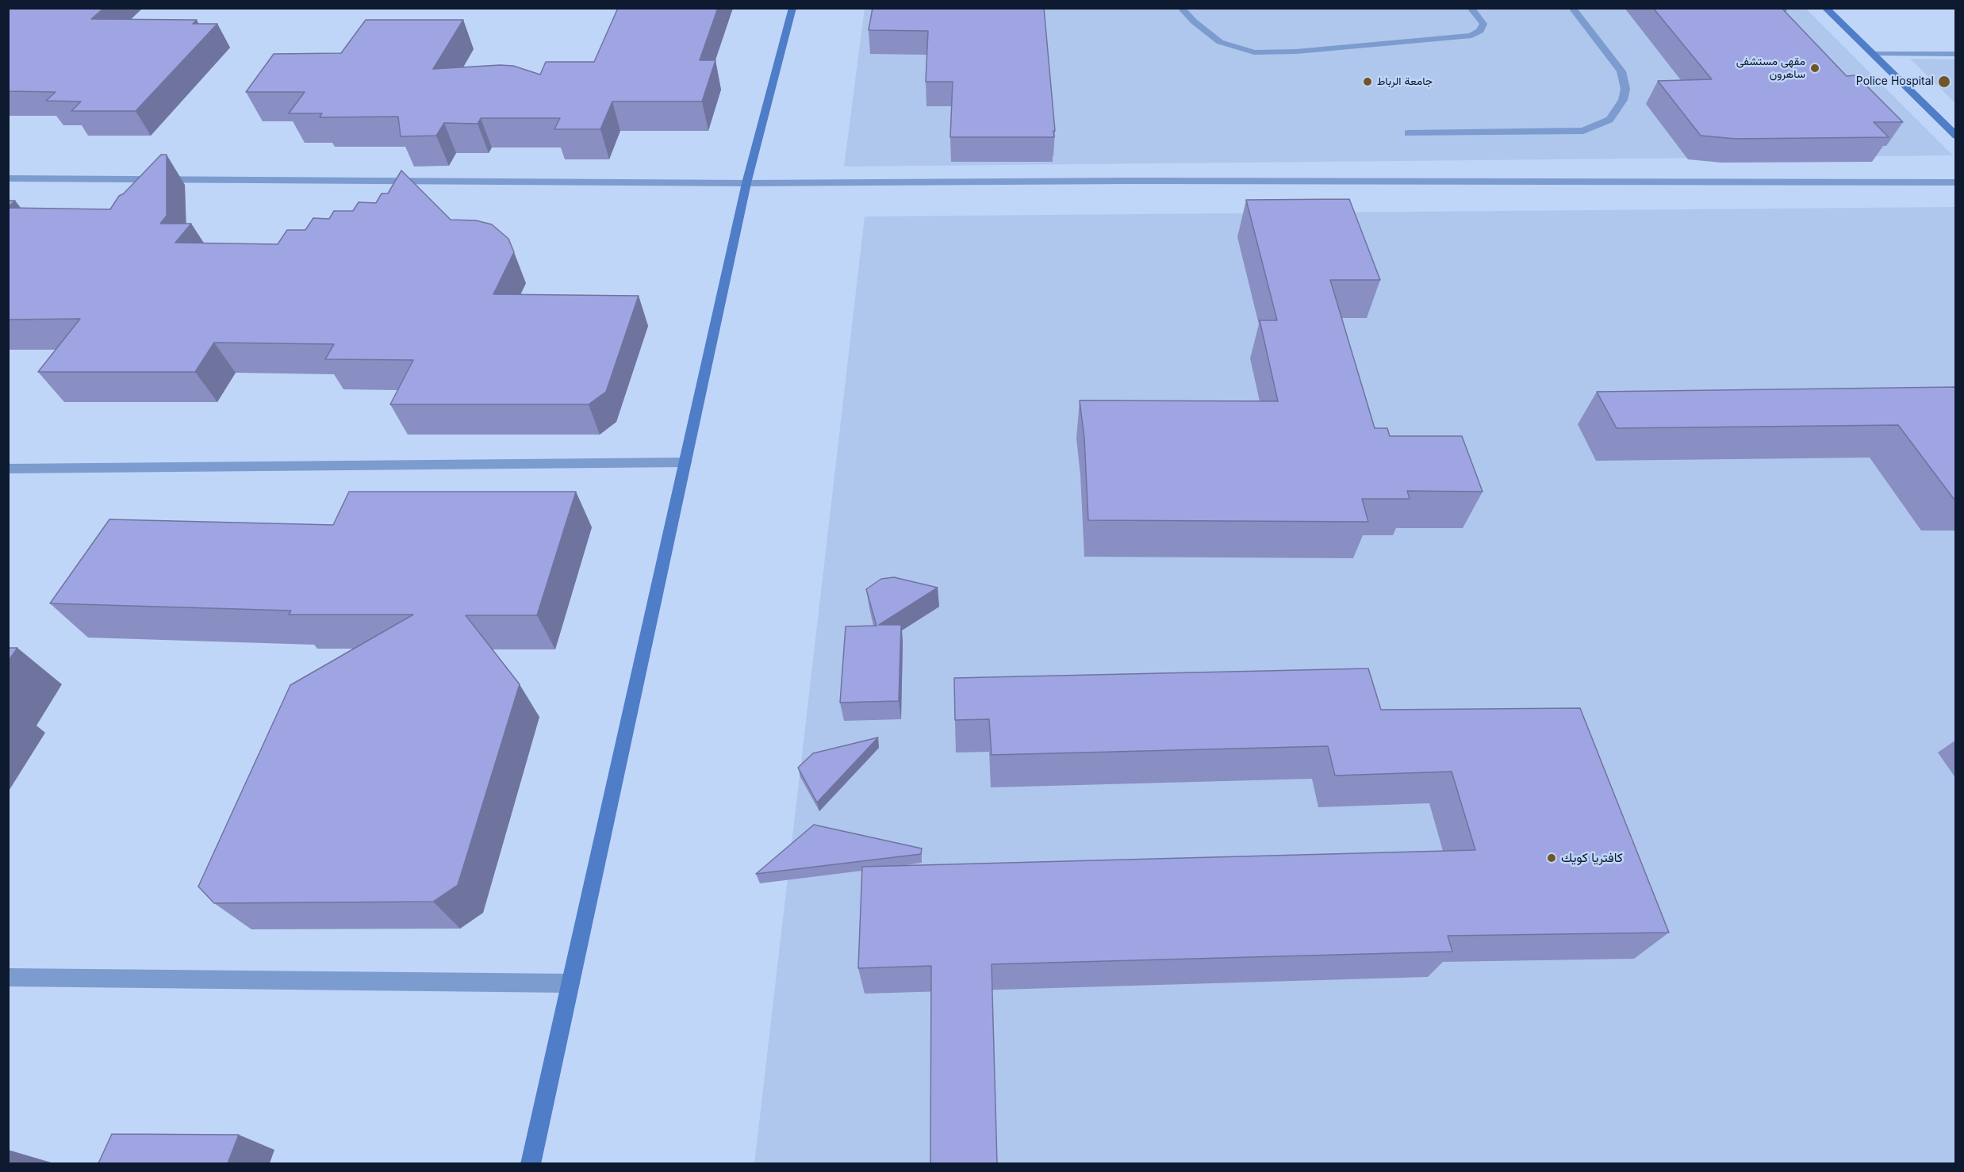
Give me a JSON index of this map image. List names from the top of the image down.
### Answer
{
  "places": [
    "مقهى مستشفى ساهرون",
    "جامعة الرباط",
    "Police Hospital",
    "كافتريا كويك"
  ]
}
